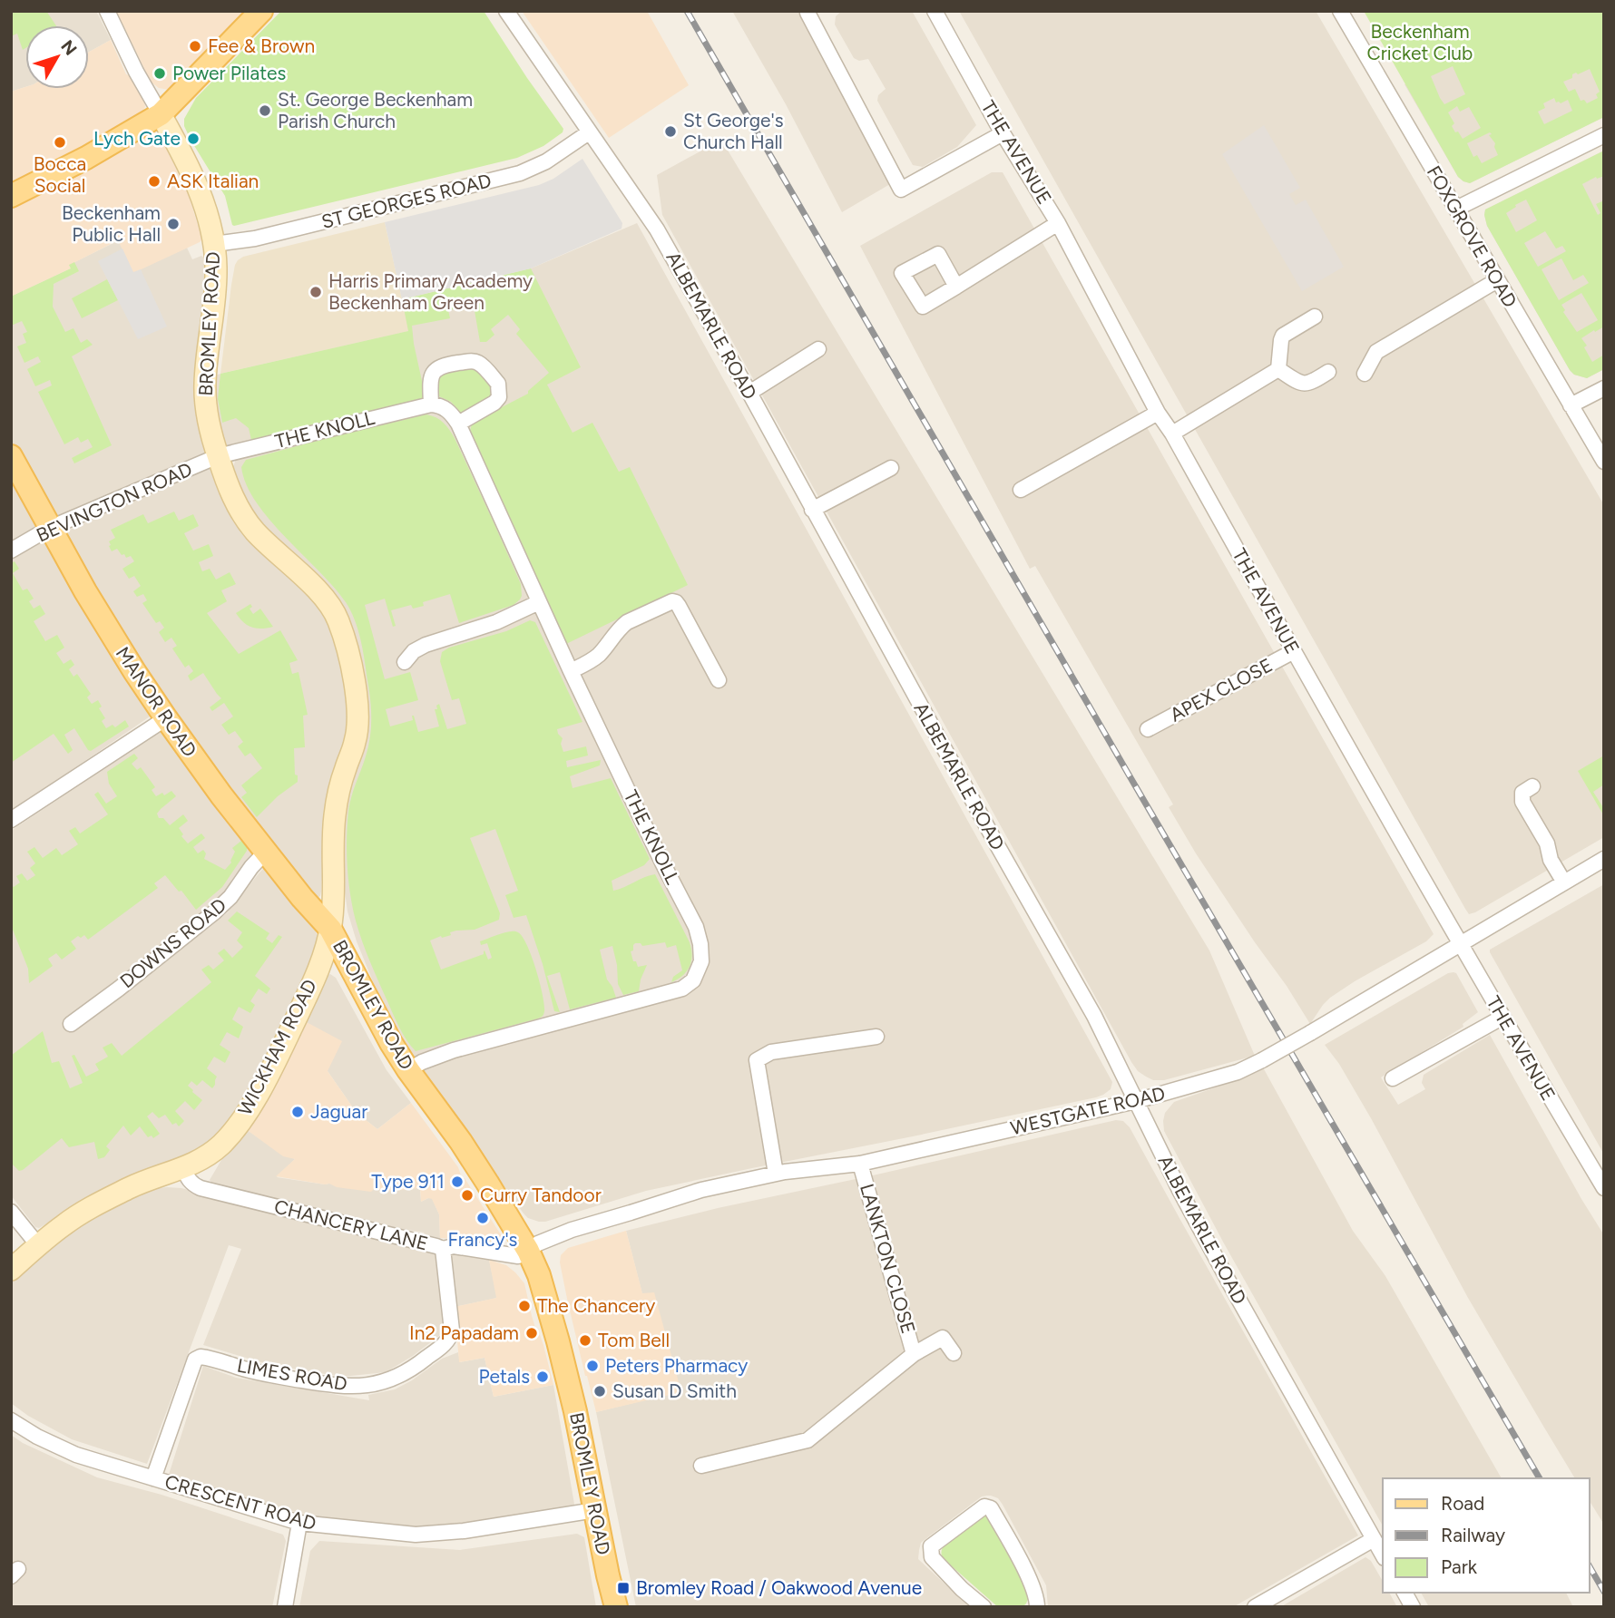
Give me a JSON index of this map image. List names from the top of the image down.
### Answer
{
  "streets": {
    "main road": ["BROMLEY ROAD", "MANOR ROAD", "WICKHAM ROAD"],
    "street": [
      "THE AVENUE",
      "ST GEORGES ROAD",
      "FOXGROVE ROAD",
      "ALBEMARLE ROAD",
      "THE KNOLL",
      "BEVINGTON ROAD",
      "APEX CLOSE",
      "DOWNS ROAD",
      "WESTGATE ROAD",
      "CHANCERY LANE",
      "LANKTON CLOSE",
      "LIMES ROAD",
      "CRESCENT ROAD"
    ]
  },
  "crossings": [
    ["THE AVENUE", "APEX CLOSE"],
    ["THE AVENUE", "WESTGATE ROAD"],
    ["ST GEORGES ROAD", "BROMLEY ROAD"],
    ["ST GEORGES ROAD", "ALBEMARLE ROAD"],
    ["BROMLEY ROAD", "THE KNOLL"],
    ["BROMLEY ROAD", "BEVINGTON ROAD"],
    ["BROMLEY ROAD", "MANOR ROAD"],
    ["BROMLEY ROAD", "WICKHAM ROAD"],
    ["BROMLEY ROAD", "WESTGATE ROAD"],
    ["BROMLEY ROAD", "CHANCERY LANE"],
    ["BROMLEY ROAD", "CRESCENT ROAD"],
    ["ALBEMARLE ROAD", "WESTGATE ROAD"],
    ["THE KNOLL", "BEVINGTON ROAD"],
    ["BEVINGTON ROAD", "MANOR ROAD"],
    ["MANOR ROAD", "DOWNS ROAD"],
    ["MANOR ROAD", "WICKHAM ROAD"],
    ["WICKHAM ROAD", "CHANCERY LANE"],
    ["WESTGATE ROAD", "CHANCERY LANE"],
    ["WESTGATE ROAD", "LANKTON CLOSE"],
    ["CHANCERY LANE", "LIMES ROAD"],
    ["LIMES ROAD", "CRESCENT ROAD"]
  ],
  "parks": ["Beckenham Cricket Club"],
  "places": {
    "other": [
      "Fee & Brown",
      "Power Pilates",
      "St. George Beckenham Parish Church",
      "St George's Church Hall",
      "Lych Gate",
      "Bocca Social",
      "ASK Italian",
      "Beckenham Public Hall",
      "Harris Primary Academy Beckenham Green",
      "Jaguar",
      "Type 911",
      "Curry Tandoor",
      "Francy's",
      "The Chancery",
      "In2 Papadam",
      "Tom Bell",
      "Peters Pharmacy",
      "Petals",
      "Susan D Smith"
    ],
    "transit": ["Bromley Road / Oakwood Avenue"]
  },
  "legend": ["Road", "Railway", "Park"],
  "north": "top right"
}
